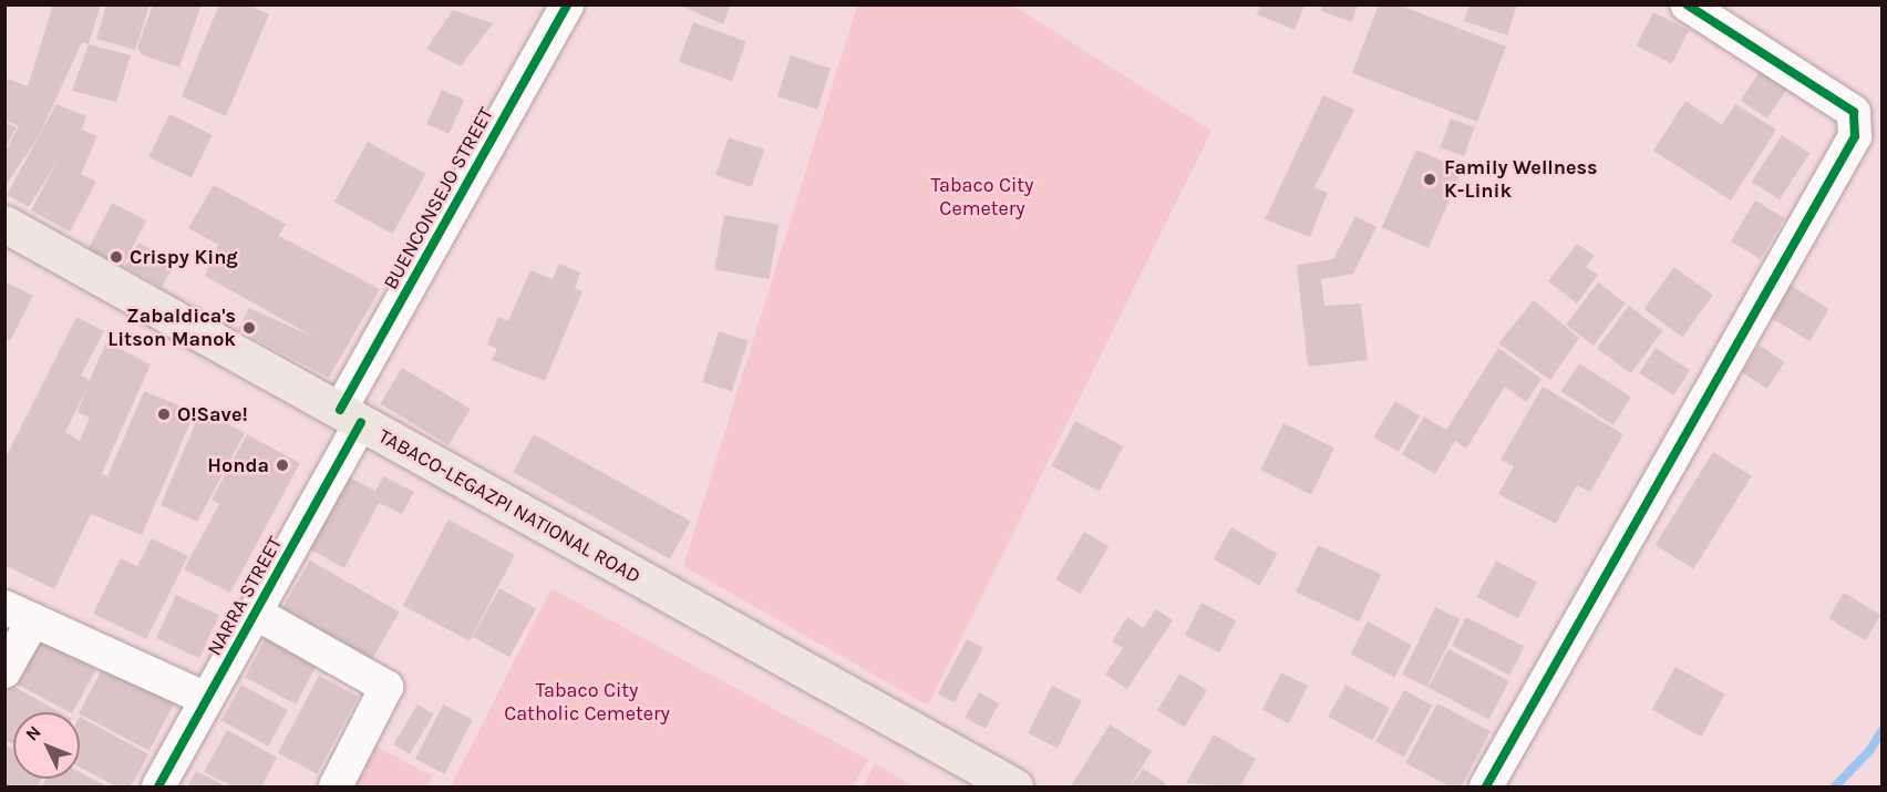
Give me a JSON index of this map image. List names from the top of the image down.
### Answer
{
  "streets": {
    "main road": ["TABACO-LEGAZPI NATIONAL ROAD"],
    "street": ["BUENCONSEJO STREET", "NARRA STREET"]
  },
  "crossings": [
    ["BUENCONSEJO STREET", "TABACO-LEGAZPI NATIONAL ROAD"],
    ["BUENCONSEJO STREET", "NARRA STREET"],
    ["TABACO-LEGAZPI NATIONAL ROAD", "NARRA STREET"]
  ],
  "parks": ["Tabaco City Cemetery", "Tabaco City Catholic Cemetery"],
  "places": [
    "Family Wellness K-Linik",
    "Crispy King",
    "Zabaldica's Litson Manok",
    "O!Save!",
    "Honda"
  ],
  "north": "top left"
}
